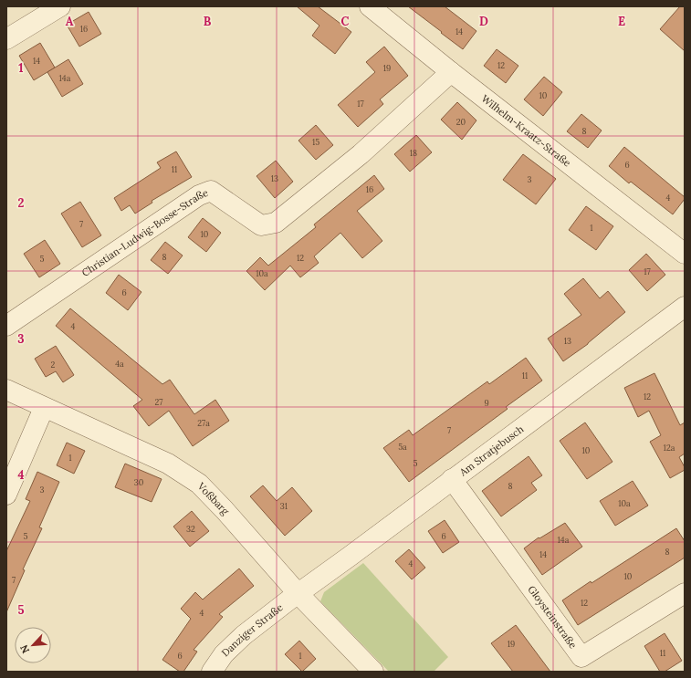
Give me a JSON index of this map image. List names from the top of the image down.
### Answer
{
  "streets": {
    "street": [
      "Wilhelm-Kraatz-Straße",
      "Christian-Ludwig-Bosse-Straße",
      "Am Stratjebusch",
      "Voßbarg",
      "Gloysteinstraße",
      "Danziger Straße"
    ]
  },
  "crossings": [
    ["Wilhelm-Kraatz-Straße", "Christian-Ludwig-Bosse-Straße"],
    ["Am Stratjebusch", "Voßbarg"],
    ["Am Stratjebusch", "Gloysteinstraße"],
    ["Am Stratjebusch", "Danziger Straße"],
    ["Voßbarg", "Danziger Straße"]
  ],
  "house_numbers": [
    "16",
    "14",
    "14",
    "12",
    "19",
    "14a",
    "10",
    "17",
    "20",
    "8",
    "15",
    "18",
    "6",
    "11",
    "13",
    "3",
    "16",
    "4",
    "7",
    "1",
    "10",
    "8",
    "12",
    "5",
    "17",
    "10a",
    "6",
    "4",
    "13",
    "4a",
    "2",
    "11",
    "12",
    "27",
    "9",
    "27a",
    "7",
    "5a",
    "12a",
    "10",
    "1",
    "5",
    "30",
    "8",
    "3",
    "10a",
    "31",
    "32",
    "5",
    "6",
    "14a",
    "8",
    "14",
    "4",
    "10",
    "7",
    "12",
    "4",
    "19",
    "11",
    "6",
    "1"
  ],
  "north": "bottom left",
  "grid": {
    "columns": [
      "A",
      "B",
      "C",
      "D",
      "E"
    ],
    "rows": [
      "1",
      "2",
      "3",
      "4",
      "5"
    ]
  }
}
